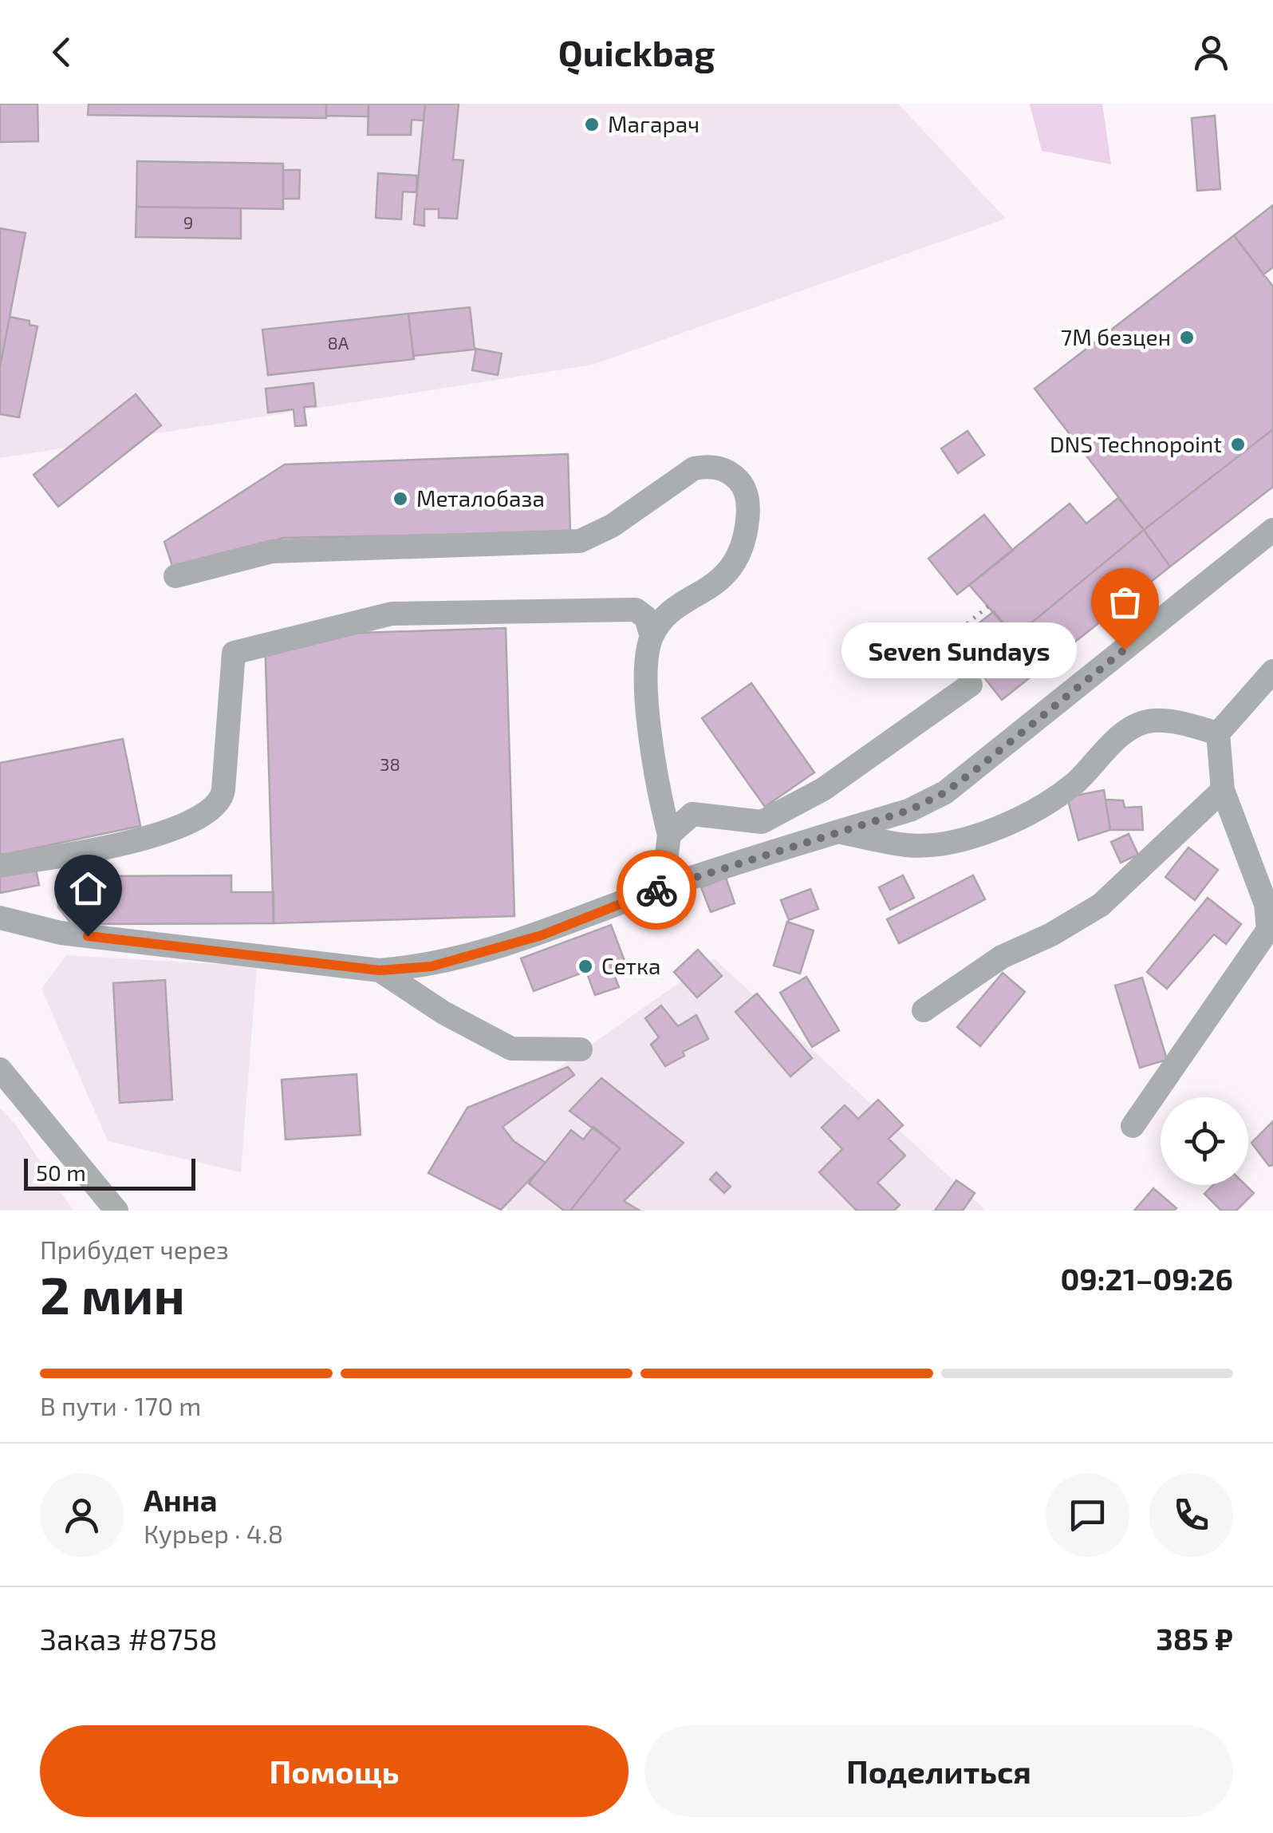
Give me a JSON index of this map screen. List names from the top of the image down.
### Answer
{
  "places": [
    "Магарач",
    "7М безцен",
    "DNS Technopoint",
    "Металобаза",
    "Seven Sundays",
    "Сетка"
  ],
  "house_numbers": ["9", "8А", "38"],
  "scale_bar": "50 m",
  "page": {
    "header": "Quickbag",
    "bubble": "Seven Sundays",
    "scale": "50 m",
    "heading": ["2 мин", "Прибудет через", "09:21–09:26"],
    "panel": [
      "Анна",
      "Курьер · 4.8",
      "Заказ #8758",
      "385 ₽"
    ],
    "bar": "В пути · 170 m",
    "buttons": ["Помощь", "Поделиться"]
  }
}
